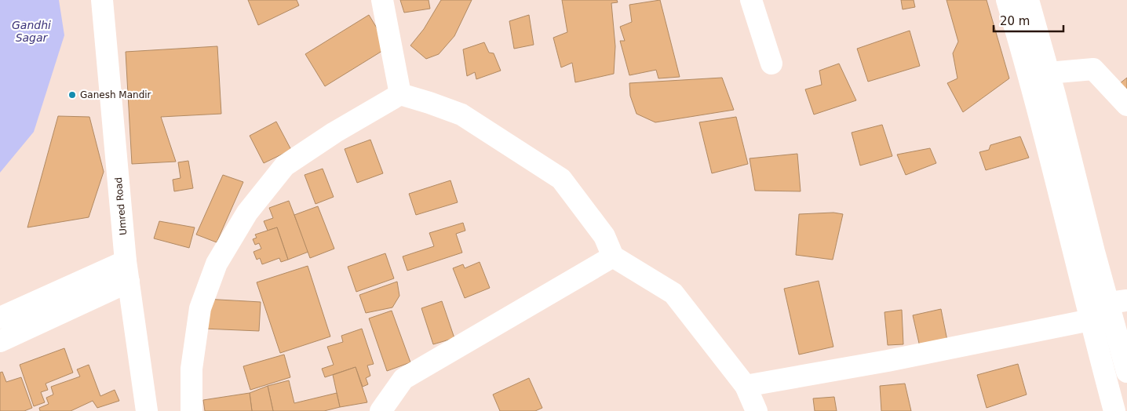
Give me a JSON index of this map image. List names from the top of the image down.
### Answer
{
  "streets": {
    "street": ["Umred Road"]
  },
  "water": ["Gandhi Sagar"],
  "places": ["Ganesh Mandir"],
  "scale_bar": "20 m"
}
